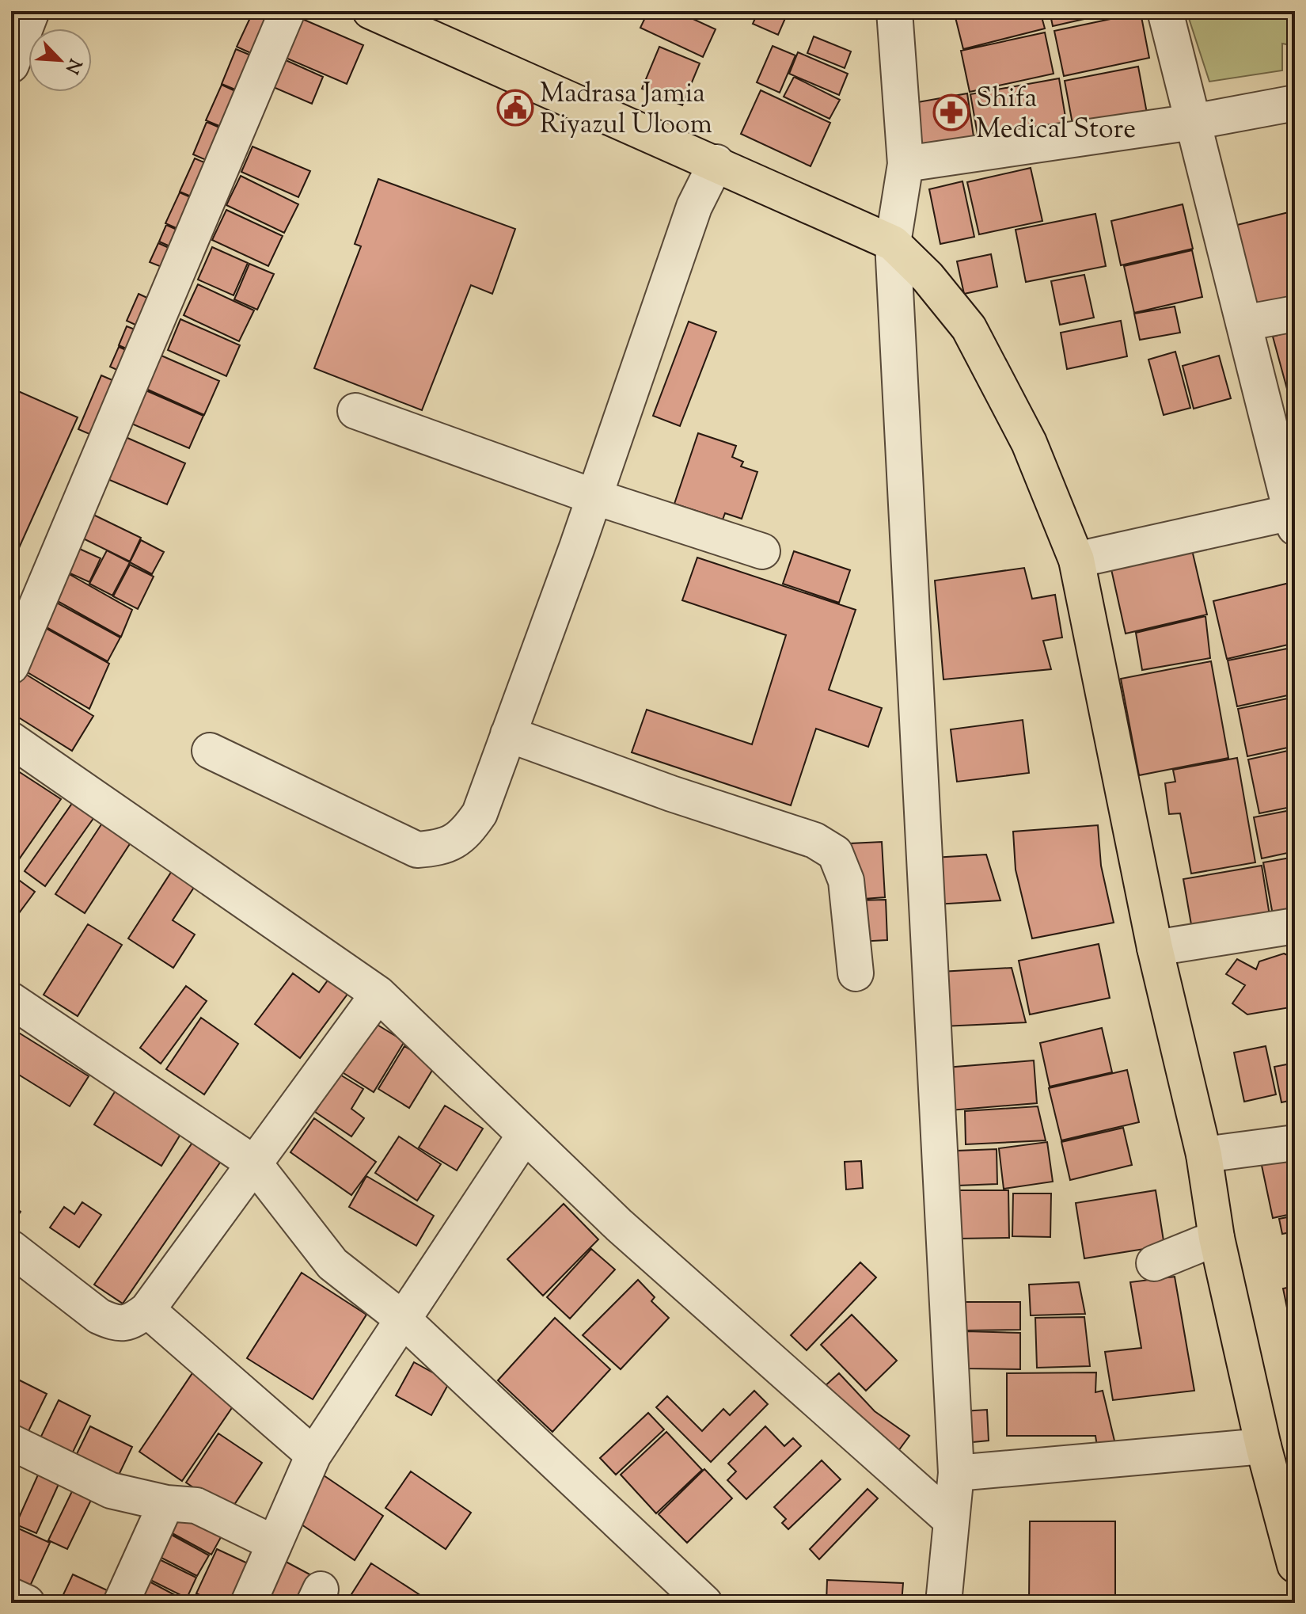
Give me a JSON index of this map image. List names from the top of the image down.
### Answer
{
  "places": {
    "public building": ["Madrasa Jamia Riyazul Uloom"],
    "pharmacy": ["Shifa Medical Store"]
  },
  "north": "bottom right"
}
